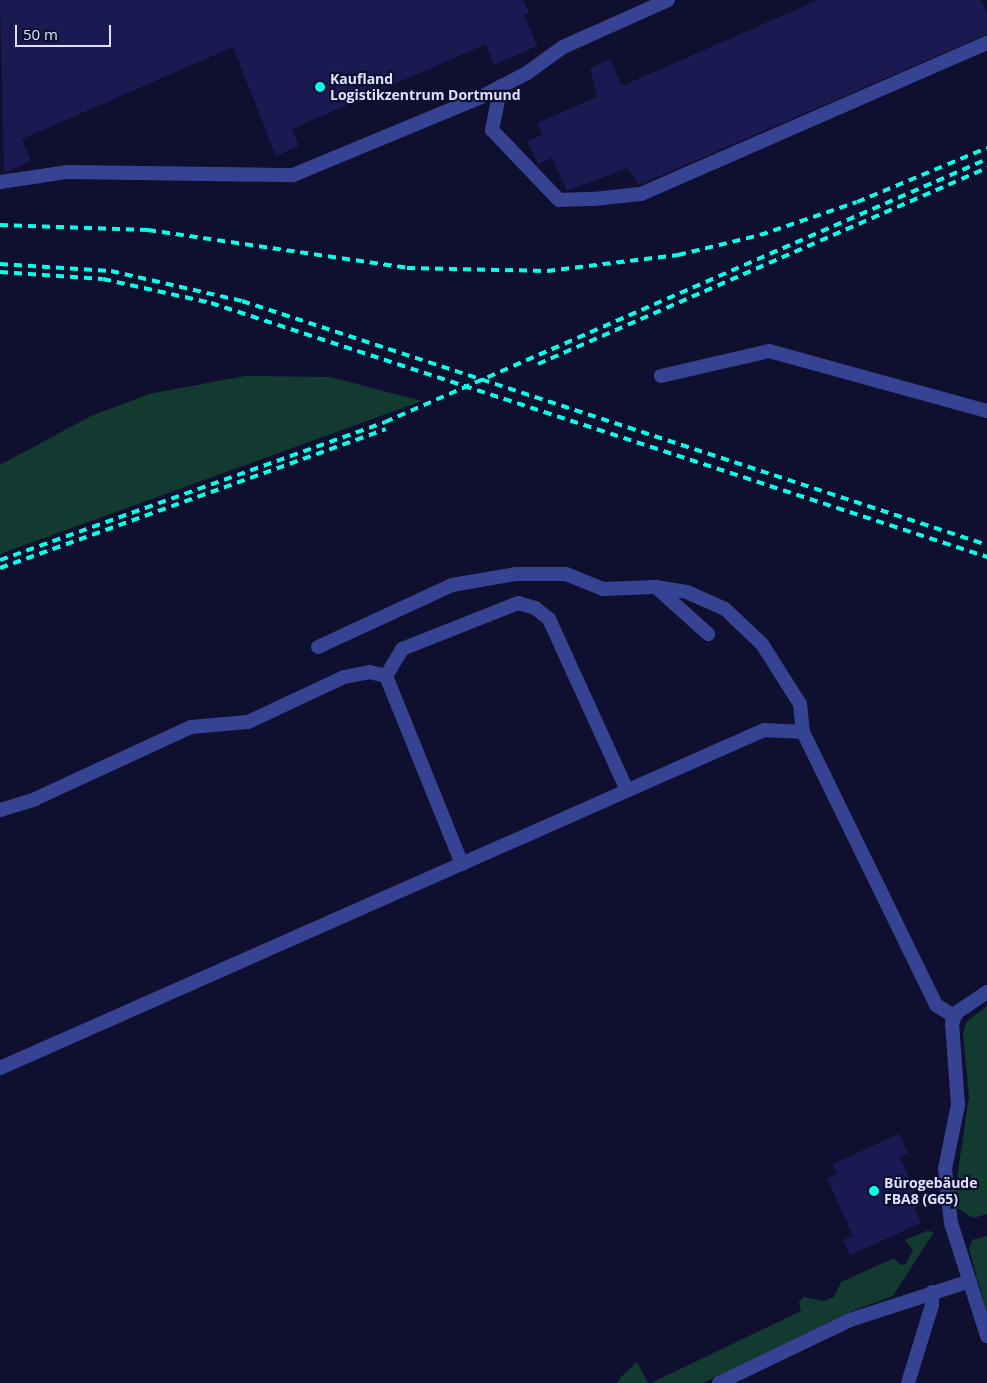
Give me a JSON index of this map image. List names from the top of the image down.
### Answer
{
  "places": ["Kaufland Logistikzentrum Dortmund", "Bürogebäude FBA8 (G65)"],
  "scale_bar": "50 m"
}
